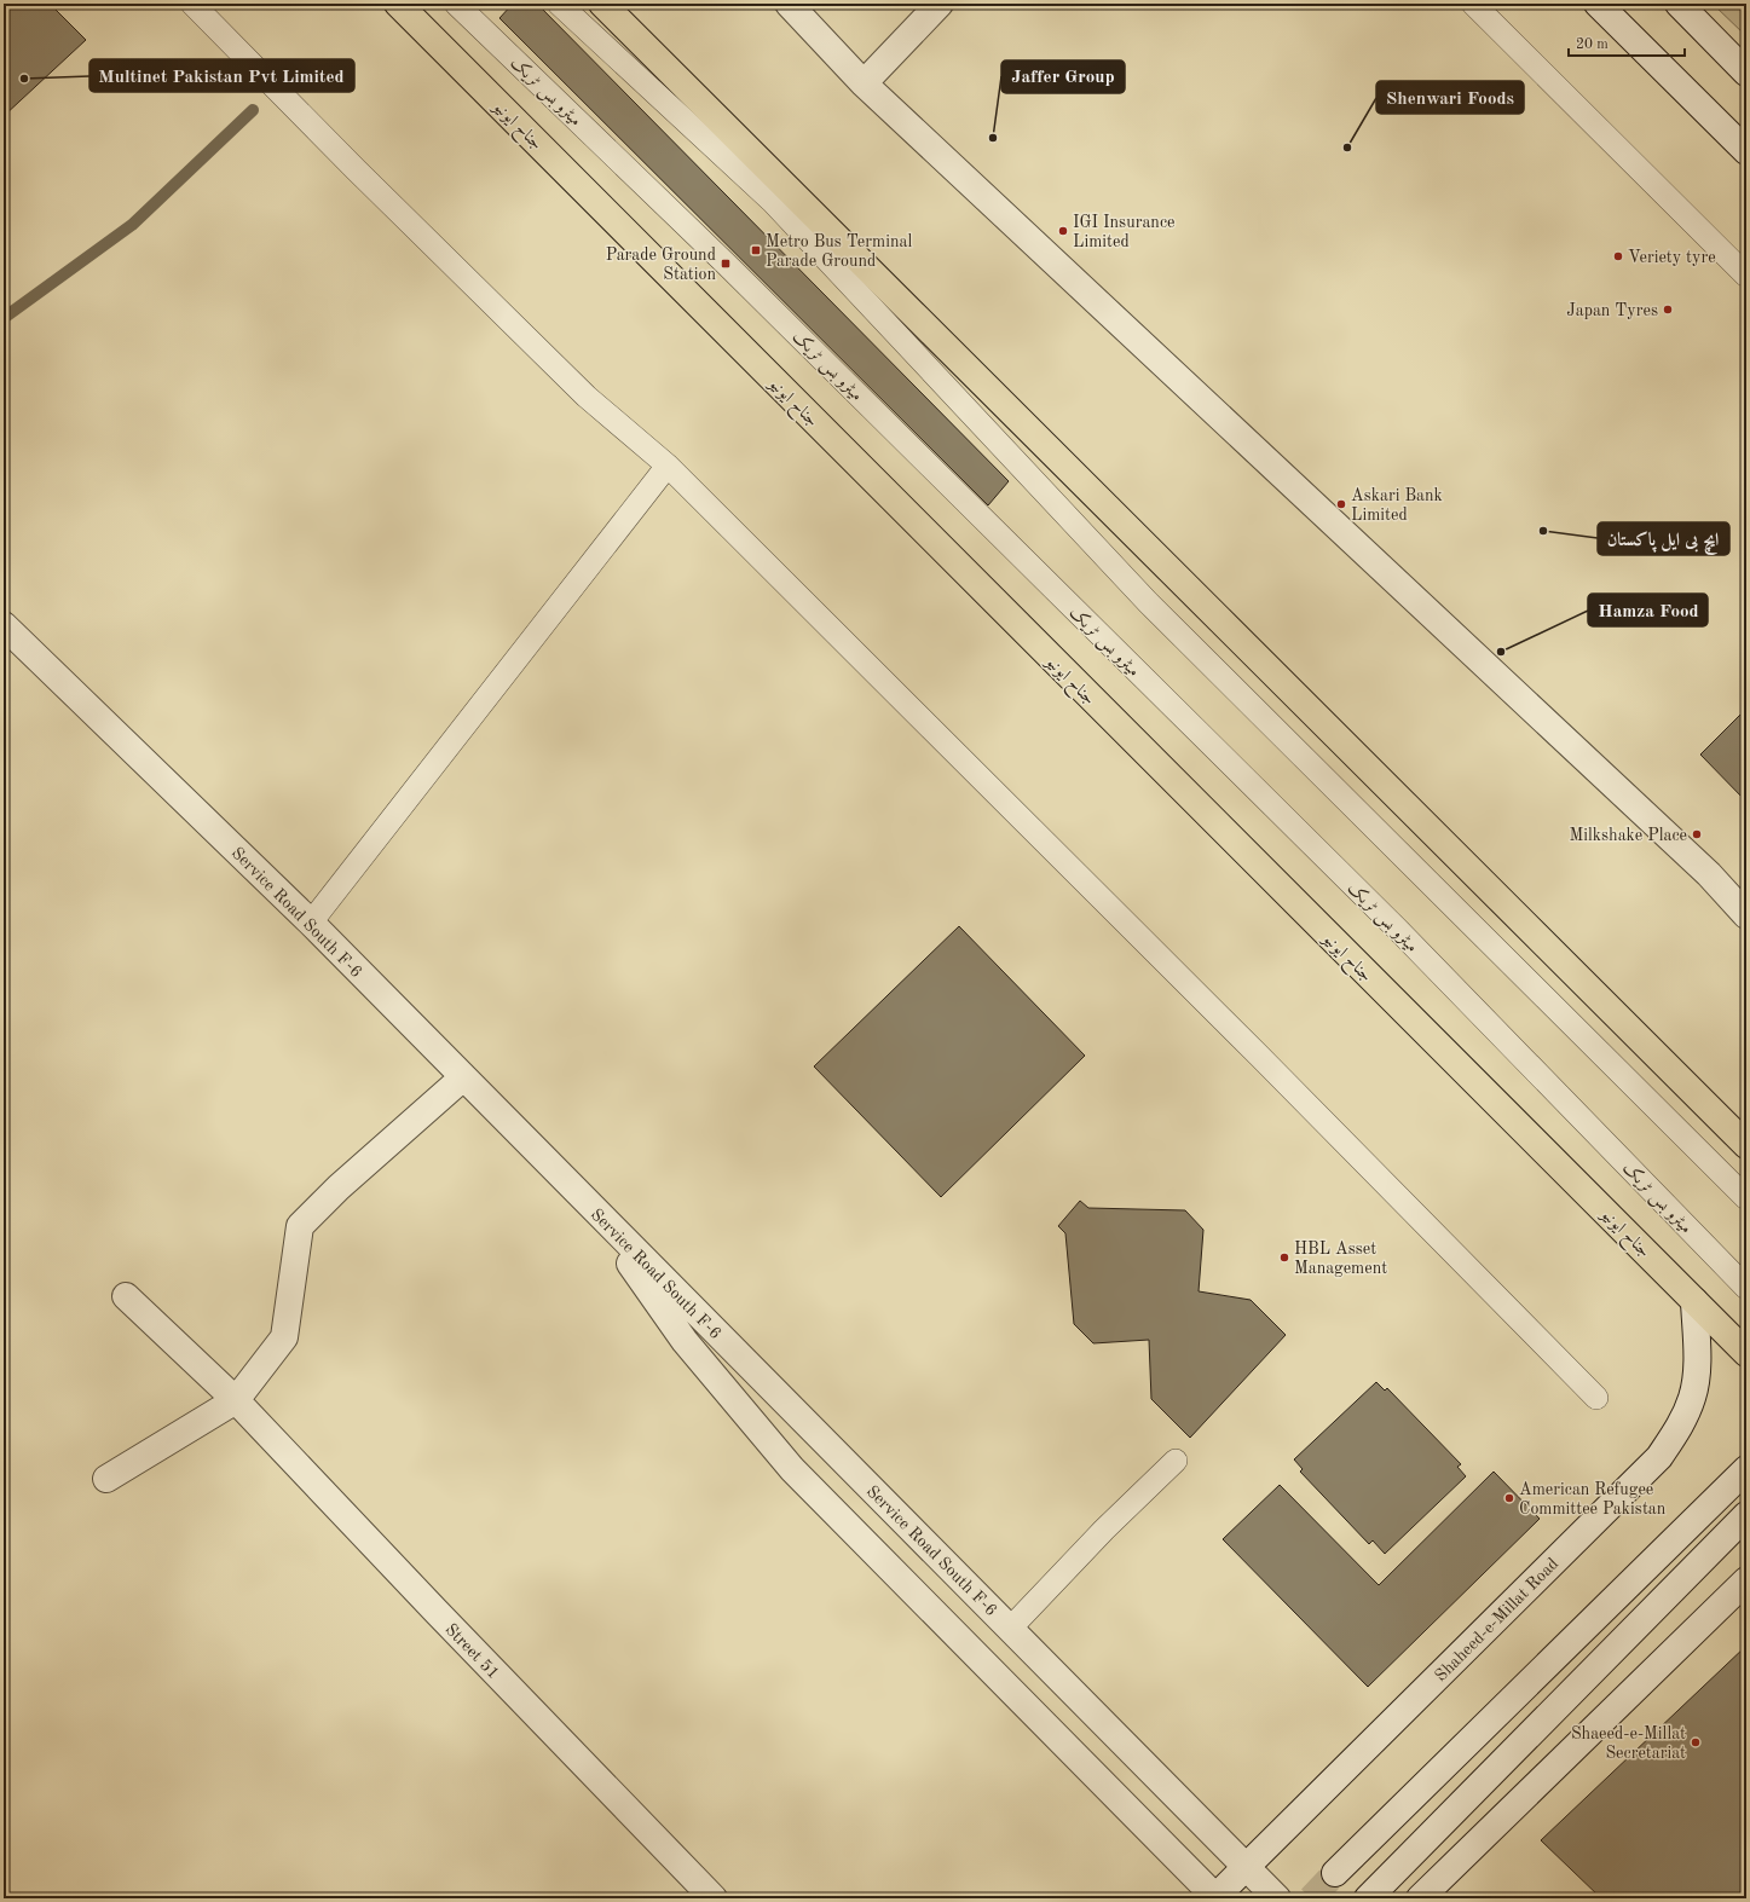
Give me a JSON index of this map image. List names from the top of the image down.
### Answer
{
  "streets": {
    "main road": ["جناح ایونیو"],
    "street": ["Service Road South F-6", "Shaheed-e-Millat Road", "Street 51"],
    "lane": ["میٹرو بس ٹریک"]
  },
  "crossings": [
    ["جناح ایونیو", "Shaheed-e-Millat Road"],
    ["Service Road South F-6", "Shaheed-e-Millat Road"]
  ],
  "places": {
    "other": [
      "Multinet Pakistan Pvt Limited",
      "Jaffer Group",
      "Shenwari Foods",
      "IGI Insurance Limited",
      "Veriety tyre",
      "Japan Tyres",
      "Askari Bank Limited",
      "ایچ بی ایل پاکستان",
      "Hamza Food",
      "Milkshake Place",
      "HBL Asset Management",
      "American Refugee Committee Pakistan",
      "Shaeed-e-Millat Secretariat"
    ],
    "transit": ["Metro Bus Terminal Parade Ground", "Parade Ground Station"]
  },
  "scale_bar": "20 m"
}
